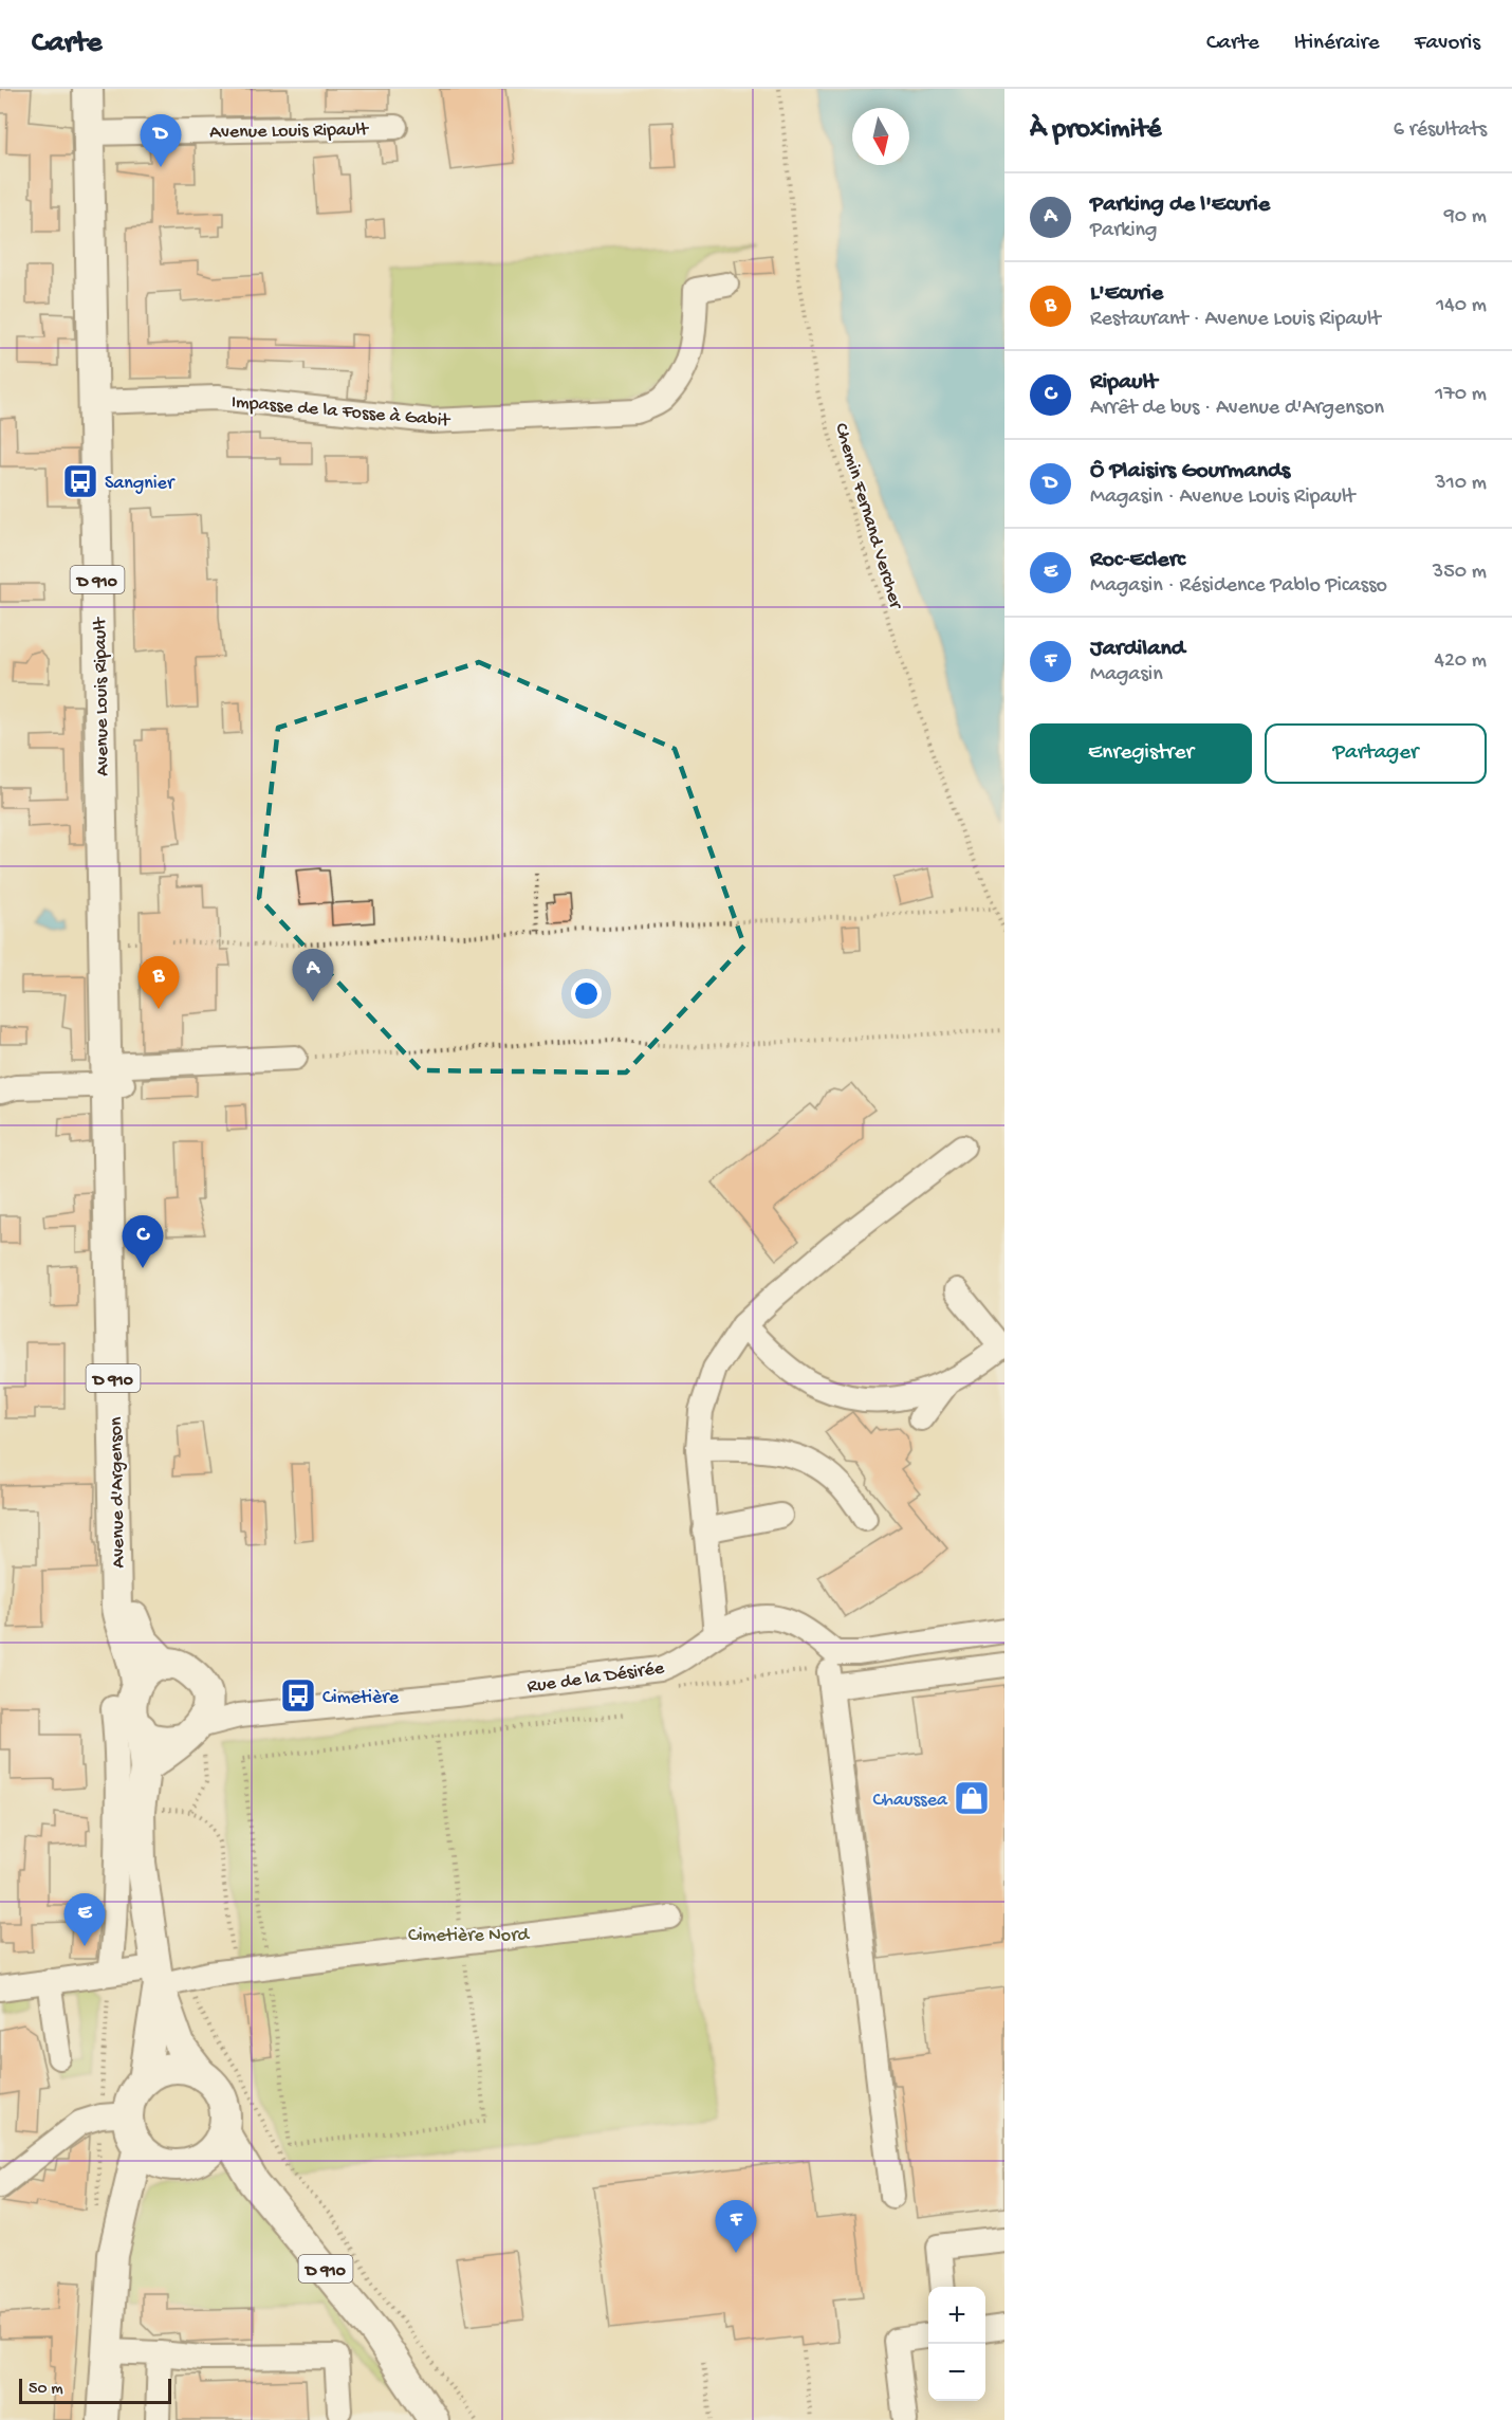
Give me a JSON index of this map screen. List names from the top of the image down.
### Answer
{
  "streets": {
    "main road": ["Avenue Louis Ripault", "D 910", "Avenue d'Argenson"],
    "street": ["Impasse de la Fosse à Gabit", "Rue de la Désirée"],
    "path": ["Chemin Fernand Vercher"]
  },
  "crossings": [
    ["Avenue Louis Ripault", "Impasse de la Fosse à Gabit"],
    ["Avenue Louis Ripault", "Avenue d'Argenson"],
    ["Avenue d'Argenson", "Rue de la Désirée"]
  ],
  "parks": ["Cimetière Nord"],
  "places": {
    "bus stop": ["Sangnier", "Cimetière"],
    "shop": ["Chaussea"]
  },
  "scale_bar": "50 m",
  "north": "bottom",
  "page": {
    "header": "Carte",
    "nav": ["Carte", "Itinéraire", "Favoris"],
    "heading": ["À proximité", "6 résultats"],
    "pins": [
      "D",
      "A",
      "B",
      "C",
      "E",
      "F"
    ],
    "list": [
      {
        "mark": "A",
        "name": "Parking de l'Ecurie",
        "note": "Parking",
        "value": "90 m"
      },
      {
        "mark": "B",
        "name": "L'Ecurie",
        "note": "Restaurant · Avenue Louis Ripault",
        "value": "140 m"
      },
      {
        "mark": "C",
        "name": "Ripault",
        "note": "Arrêt de bus · Avenue d'Argenson",
        "value": "170 m"
      },
      {
        "mark": "D",
        "name": "Ô Plaisirs Gourmands",
        "note": "Magasin · Avenue Louis Ripault",
        "value": "310 m"
      },
      {
        "mark": "E",
        "name": "Roc-Eclerc",
        "note": "Magasin · Résidence Pablo Picasso",
        "value": "350 m"
      },
      {
        "mark": "F",
        "name": "Jardiland",
        "note": "Magasin",
        "value": "420 m"
      }
    ],
    "buttons": ["Enregistrer", "Partager"],
    "map_buttons": ["+", "−"],
    "scale": "50 m"
  }
}
